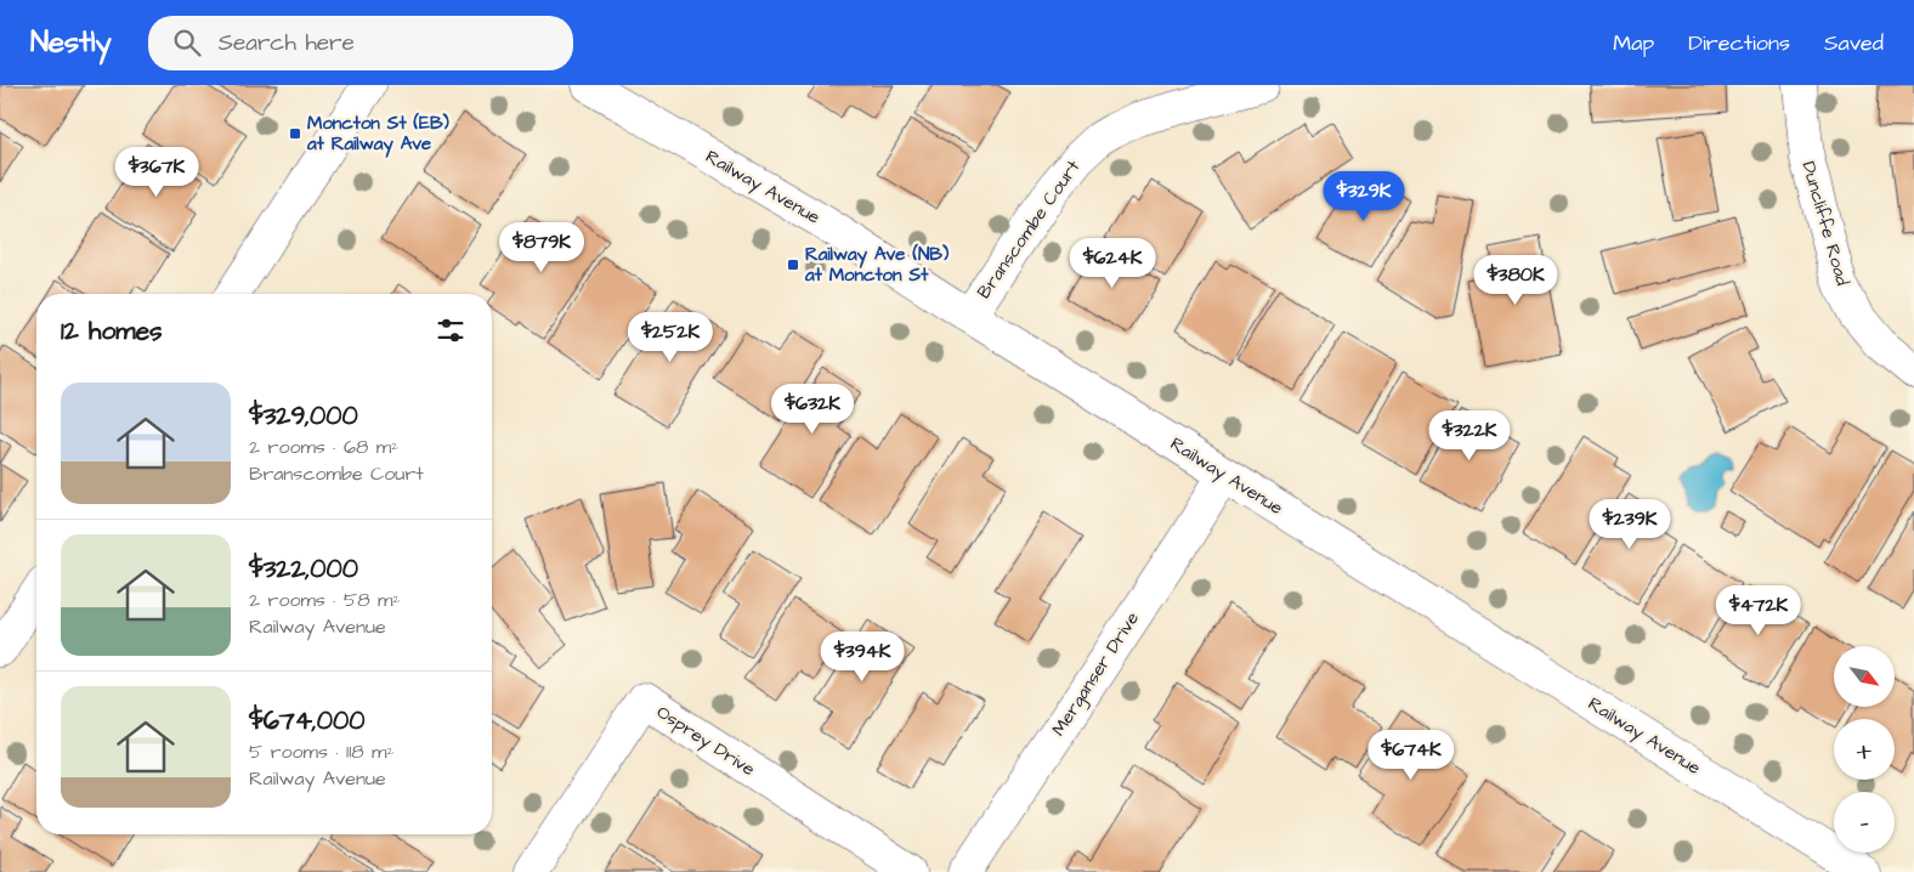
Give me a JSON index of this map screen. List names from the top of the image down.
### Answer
{
  "streets": {
    "street": [
      "Railway Avenue",
      "Duncliffe Road",
      "Branscombe Court",
      "Merganser Drive",
      "Osprey Drive"
    ]
  },
  "crossings": [
    ["Railway Avenue", "Branscombe Court"],
    ["Railway Avenue", "Merganser Drive"]
  ],
  "places": {
    "transit": ["Moncton St (EB) at Railway Ave", "Railway Ave (NB) at Moncton St"]
  },
  "north": "bottom right",
  "page": {
    "header": "Nestly",
    "search": "Search here",
    "nav": ["Map", "Directions", "Saved"],
    "price": [
      "$367K",
      "$329K",
      "$879K",
      "$624K",
      "$380K",
      "$252K",
      "$632K",
      "$322K",
      "$239K",
      "$472K",
      "$394K",
      "$674K"
    ],
    "heading": "12 homes",
    "list": [
      {
        "name": "$329,000",
        "note": "2 rooms · 68 m² · Branscombe Court"
      },
      {
        "name": "$322,000",
        "note": "2 rooms · 58 m² · Railway Avenue"
      },
      {
        "name": "$674,000",
        "note": "5 rooms · 118 m² · Railway Avenue"
      }
    ],
    "map_buttons": ["+", "−"]
  }
}
